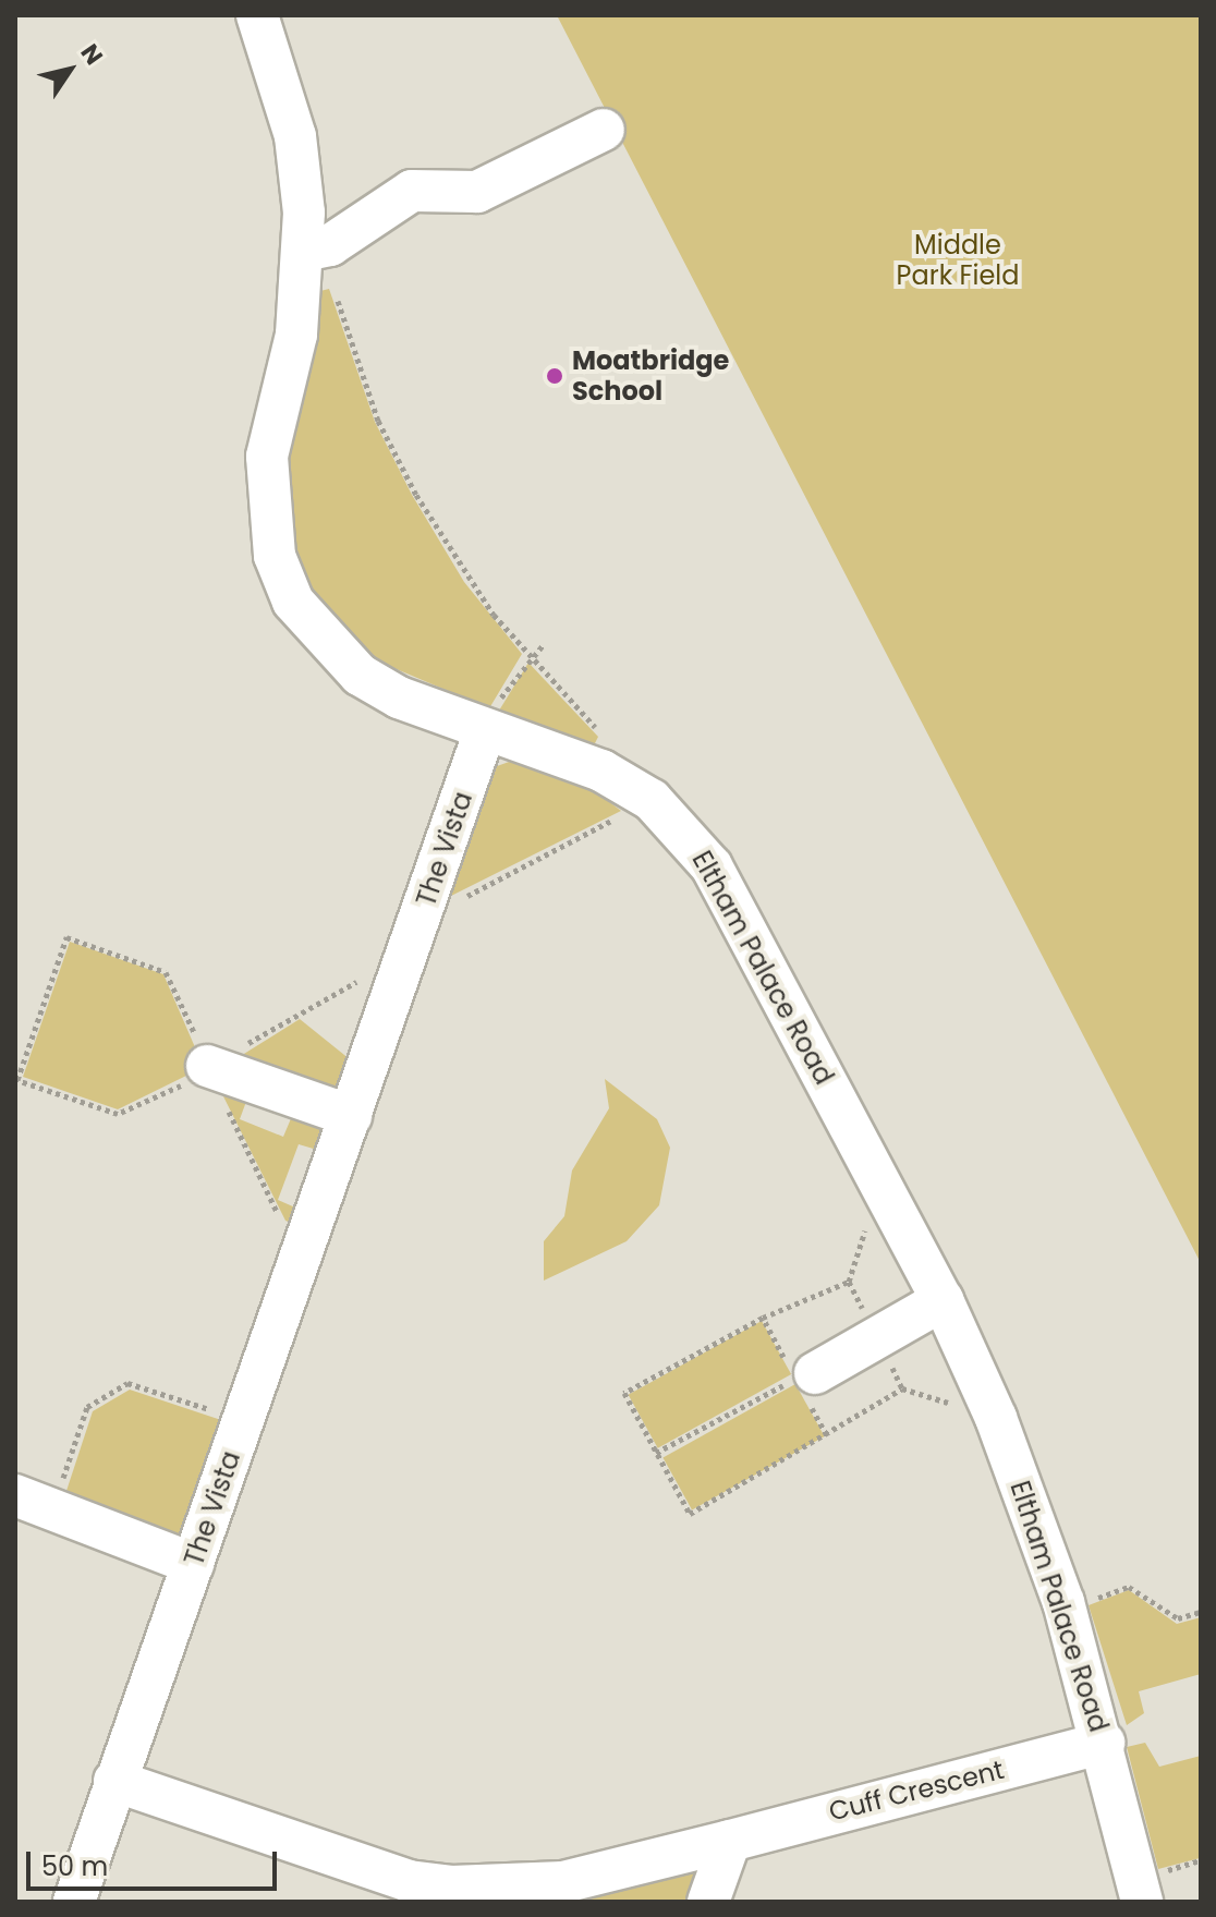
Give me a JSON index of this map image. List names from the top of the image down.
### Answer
{
  "streets": {
    "street": ["The Vista", "Eltham Palace Road", "Cuff Crescent"]
  },
  "crossings": [
    ["The Vista", "Eltham Palace Road"],
    ["The Vista", "Cuff Crescent"],
    ["Eltham Palace Road", "Cuff Crescent"]
  ],
  "parks": ["Middle Park Field"],
  "places": ["Moatbridge School"],
  "scale_bar": "50 m",
  "north": "top right"
}
